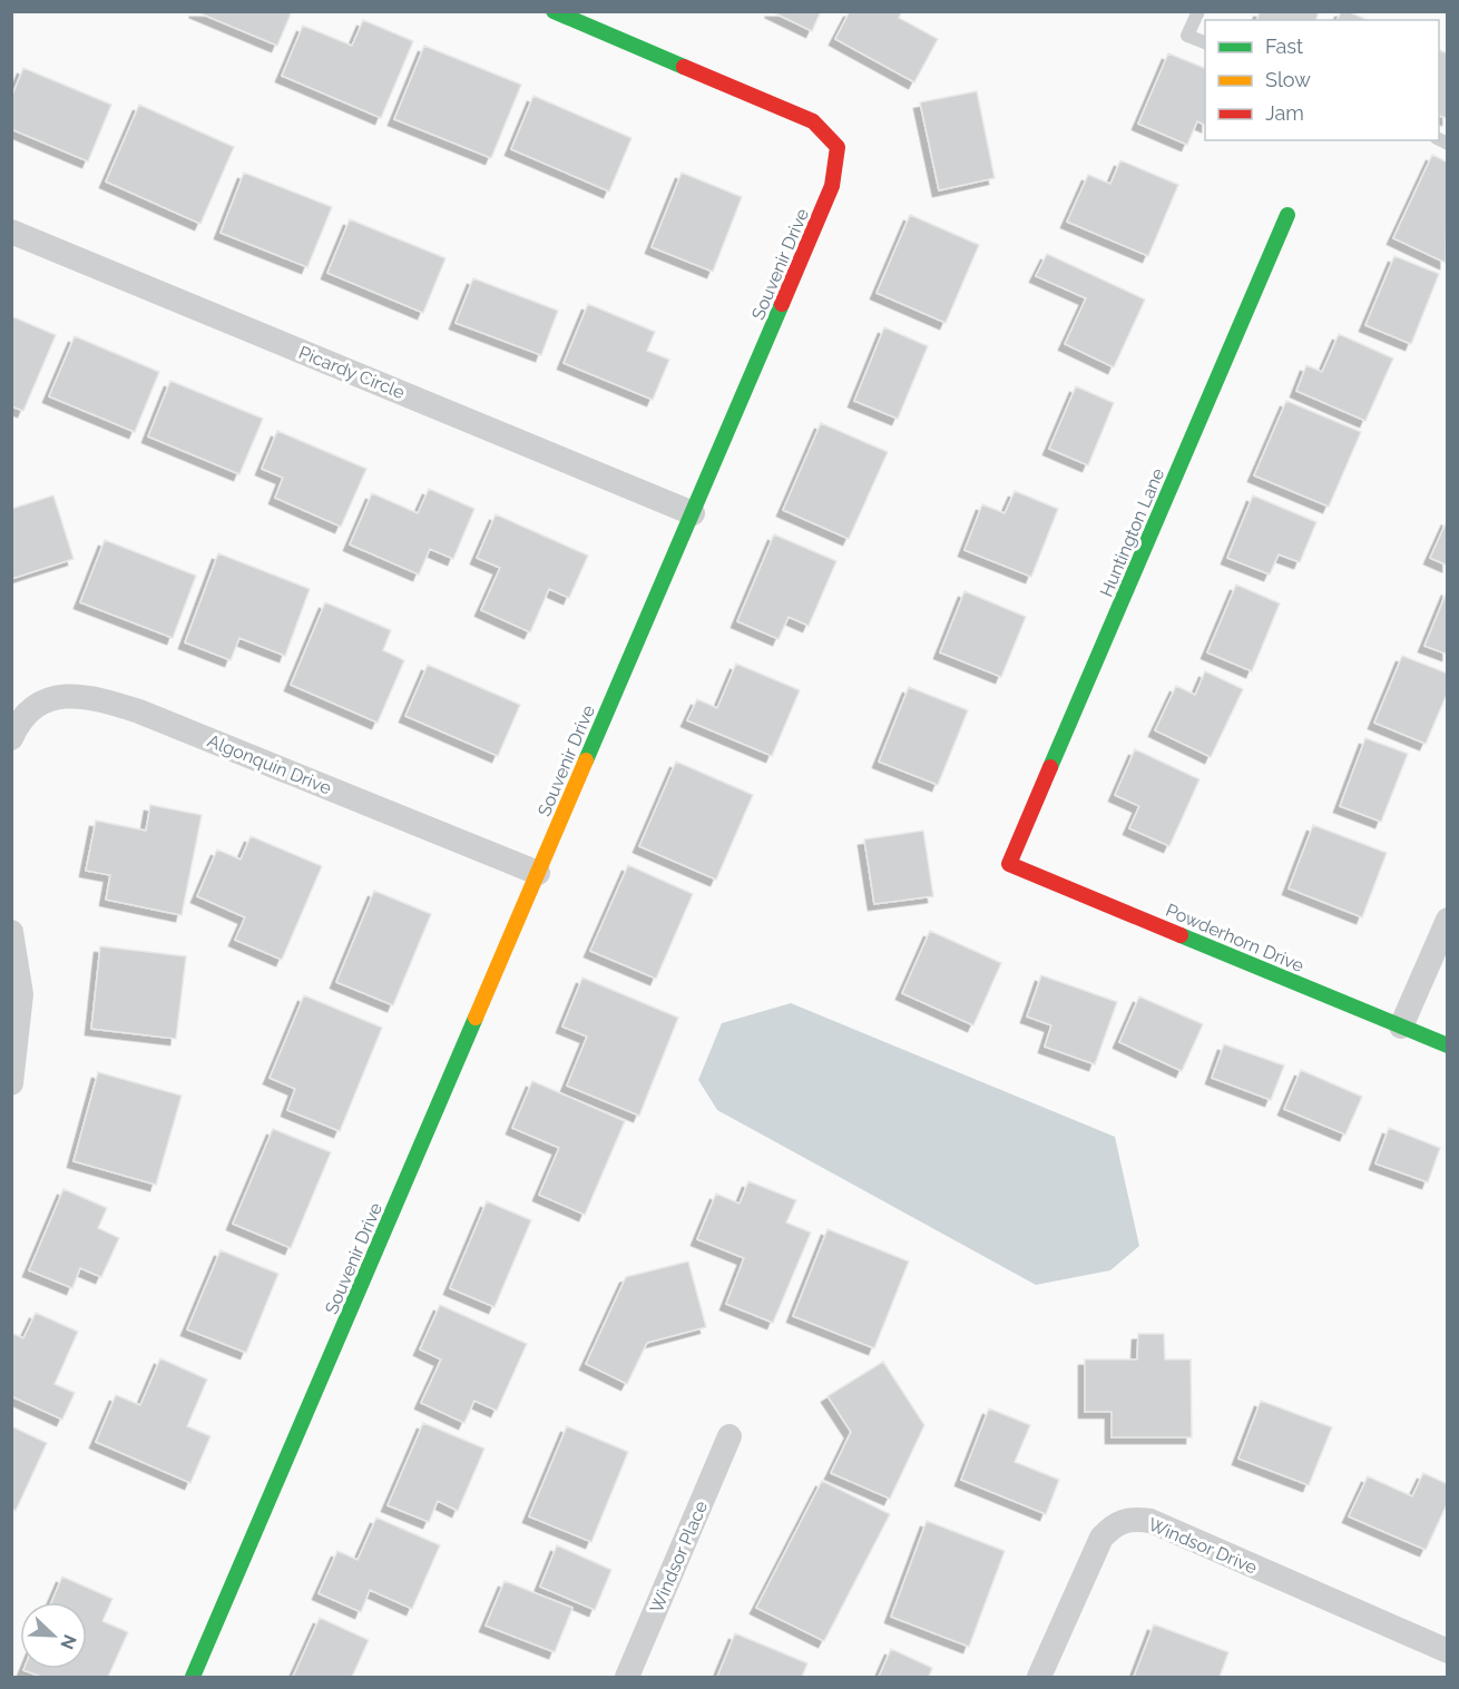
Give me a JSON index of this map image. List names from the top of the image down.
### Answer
{
  "streets": {
    "street": [
      "Souvenir Drive",
      "Picardy Circle",
      "Huntington Lane",
      "Algonquin Drive",
      "Powderhorn Drive",
      "Windsor Drive",
      "Windsor Place"
    ]
  },
  "crossings": [
    ["Souvenir Drive", "Picardy Circle"],
    ["Souvenir Drive", "Algonquin Drive"],
    ["Huntington Lane", "Powderhorn Drive"]
  ],
  "legend": ["Fast", "Slow", "Jam"],
  "north": "bottom right"
}
